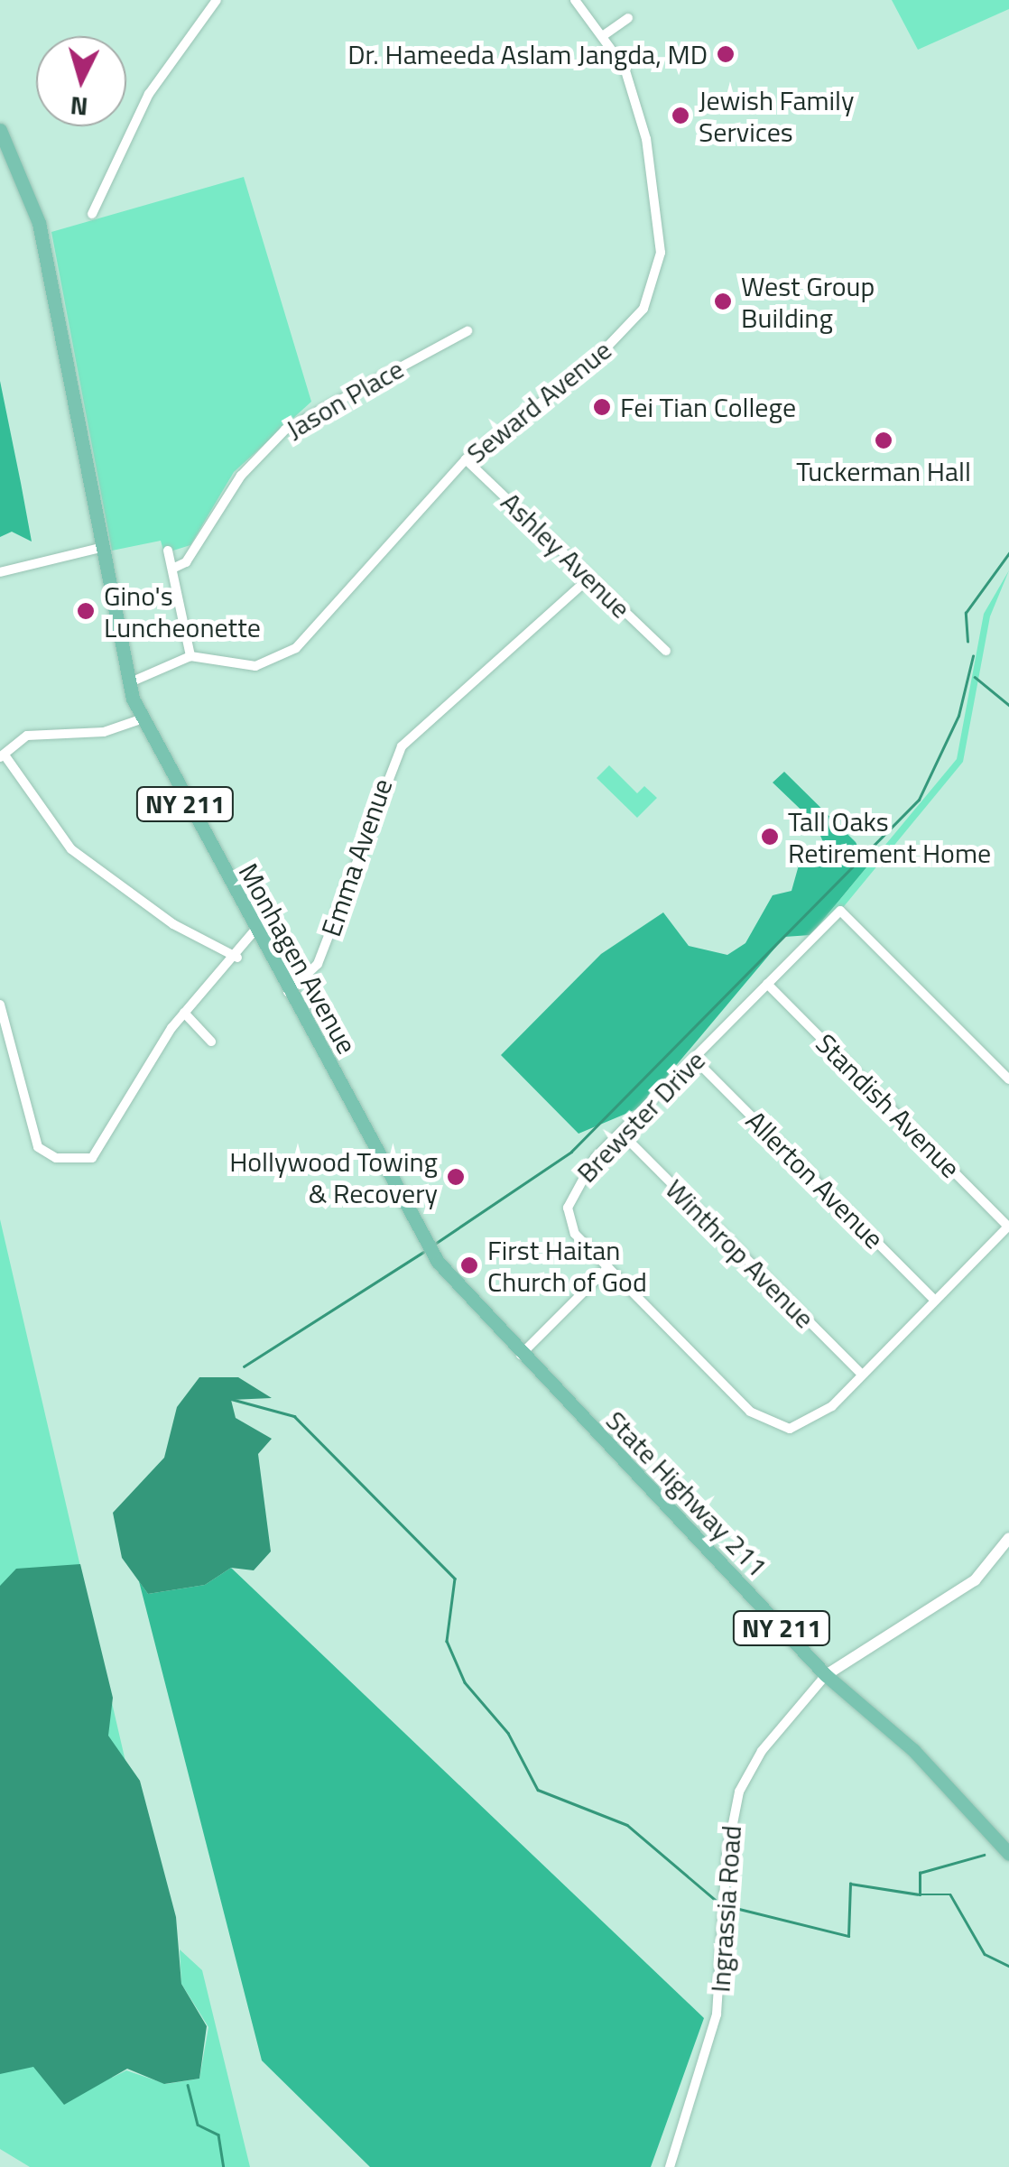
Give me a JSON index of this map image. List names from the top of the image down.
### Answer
{
  "streets": {
    "main road": ["NY 211", "Monhagen Avenue", "State Highway 211"],
    "street": [
      "Jason Place",
      "Seward Avenue",
      "Ashley Avenue",
      "Emma Avenue",
      "Standish Avenue",
      "Brewster Drive",
      "Allerton Avenue",
      "Winthrop Avenue",
      "Ingrassia Road"
    ]
  },
  "crossings": [
    ["Seward Avenue", "Ashley Avenue"],
    ["Ashley Avenue", "Emma Avenue"],
    ["Emma Avenue", "Monhagen Avenue"],
    ["Monhagen Avenue", "State Highway 211"],
    ["Standish Avenue", "Brewster Drive"],
    ["Brewster Drive", "Allerton Avenue"],
    ["Brewster Drive", "Winthrop Avenue"],
    ["State Highway 211", "Ingrassia Road"]
  ],
  "places": [
    "Dr. Hameeda Aslam Jangda, MD",
    "Jewish Family Services",
    "West Group Building",
    "Fei Tian College",
    "Tuckerman Hall",
    "Gino's Luncheonette",
    "Tall Oaks Retirement Home",
    "Hollywood Towing & Recovery",
    "First Haitan Church of God"
  ],
  "north": "bottom"
}
